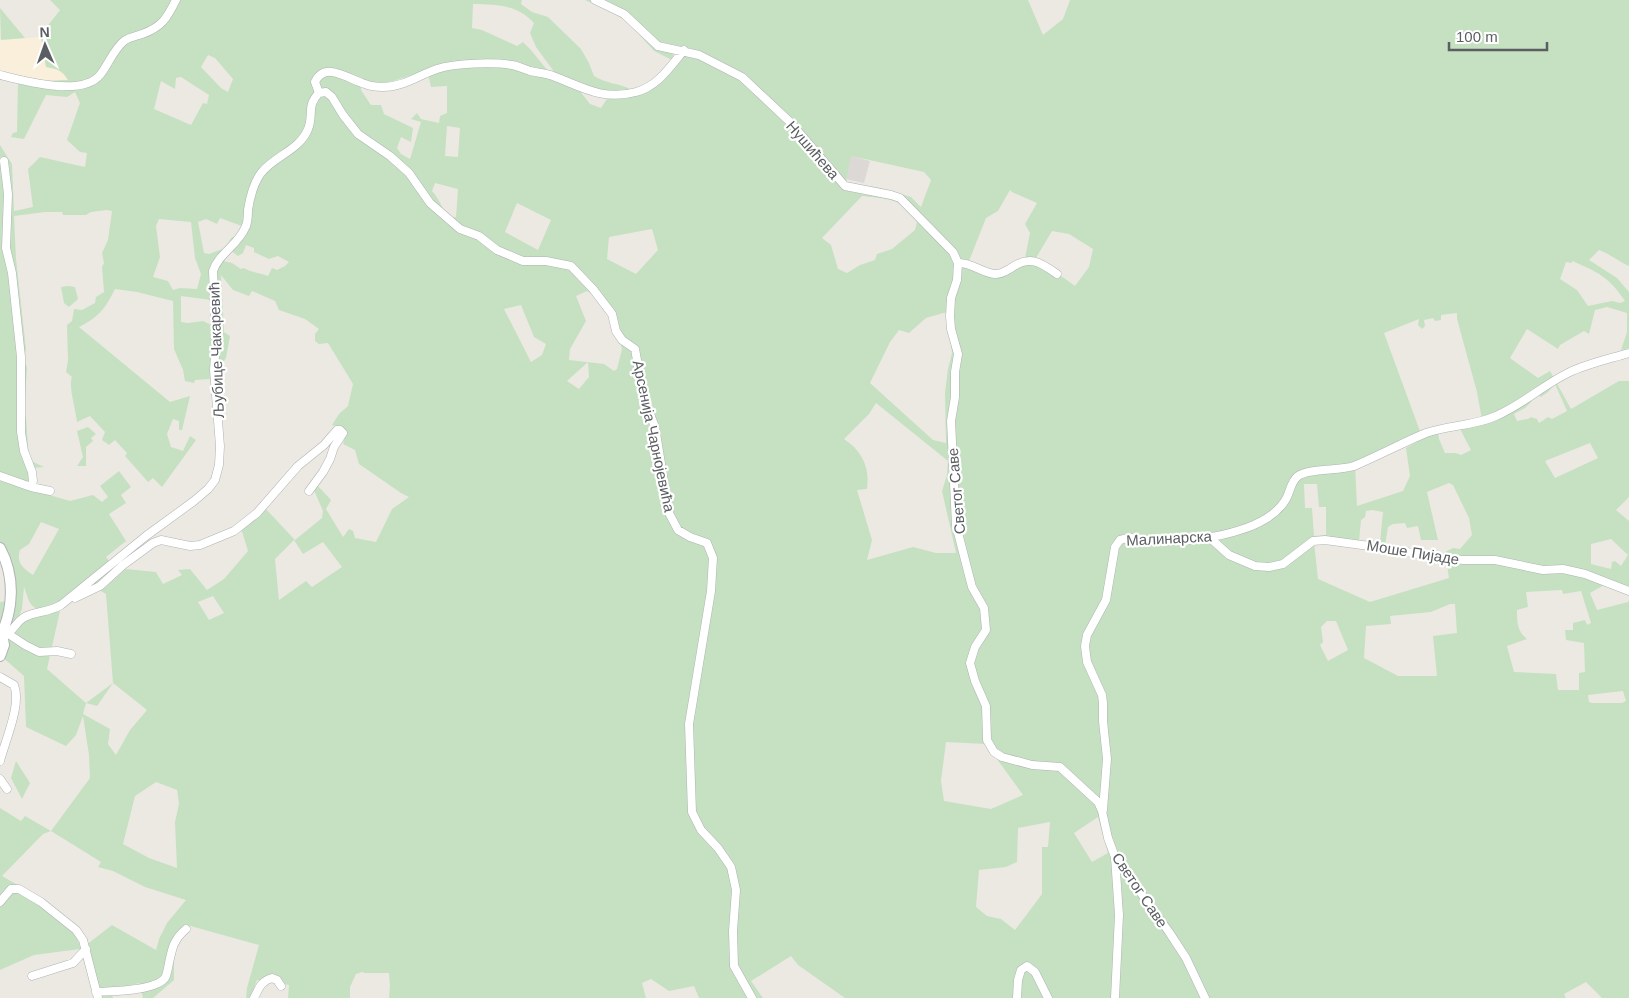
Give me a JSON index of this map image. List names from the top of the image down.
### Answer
{
  "streets": {
    "street": [
      "Нушићева",
      "Љубице Чакаревић",
      "Арсенија Чарнојевића",
      "Светог Саве",
      "Малинарска",
      "Моше Пијаде"
    ]
  },
  "crossings": [
    ["Нушићева", "Љубице Чакаревић"],
    ["Нушићева", "Светог Саве"],
    ["Љубице Чакаревић", "Арсенија Чарнојевића"],
    ["Светог Саве", "Малинарска"],
    ["Малинарска", "Моше Пијаде"]
  ],
  "scale_bar": "100 m",
  "north": "top"
}
